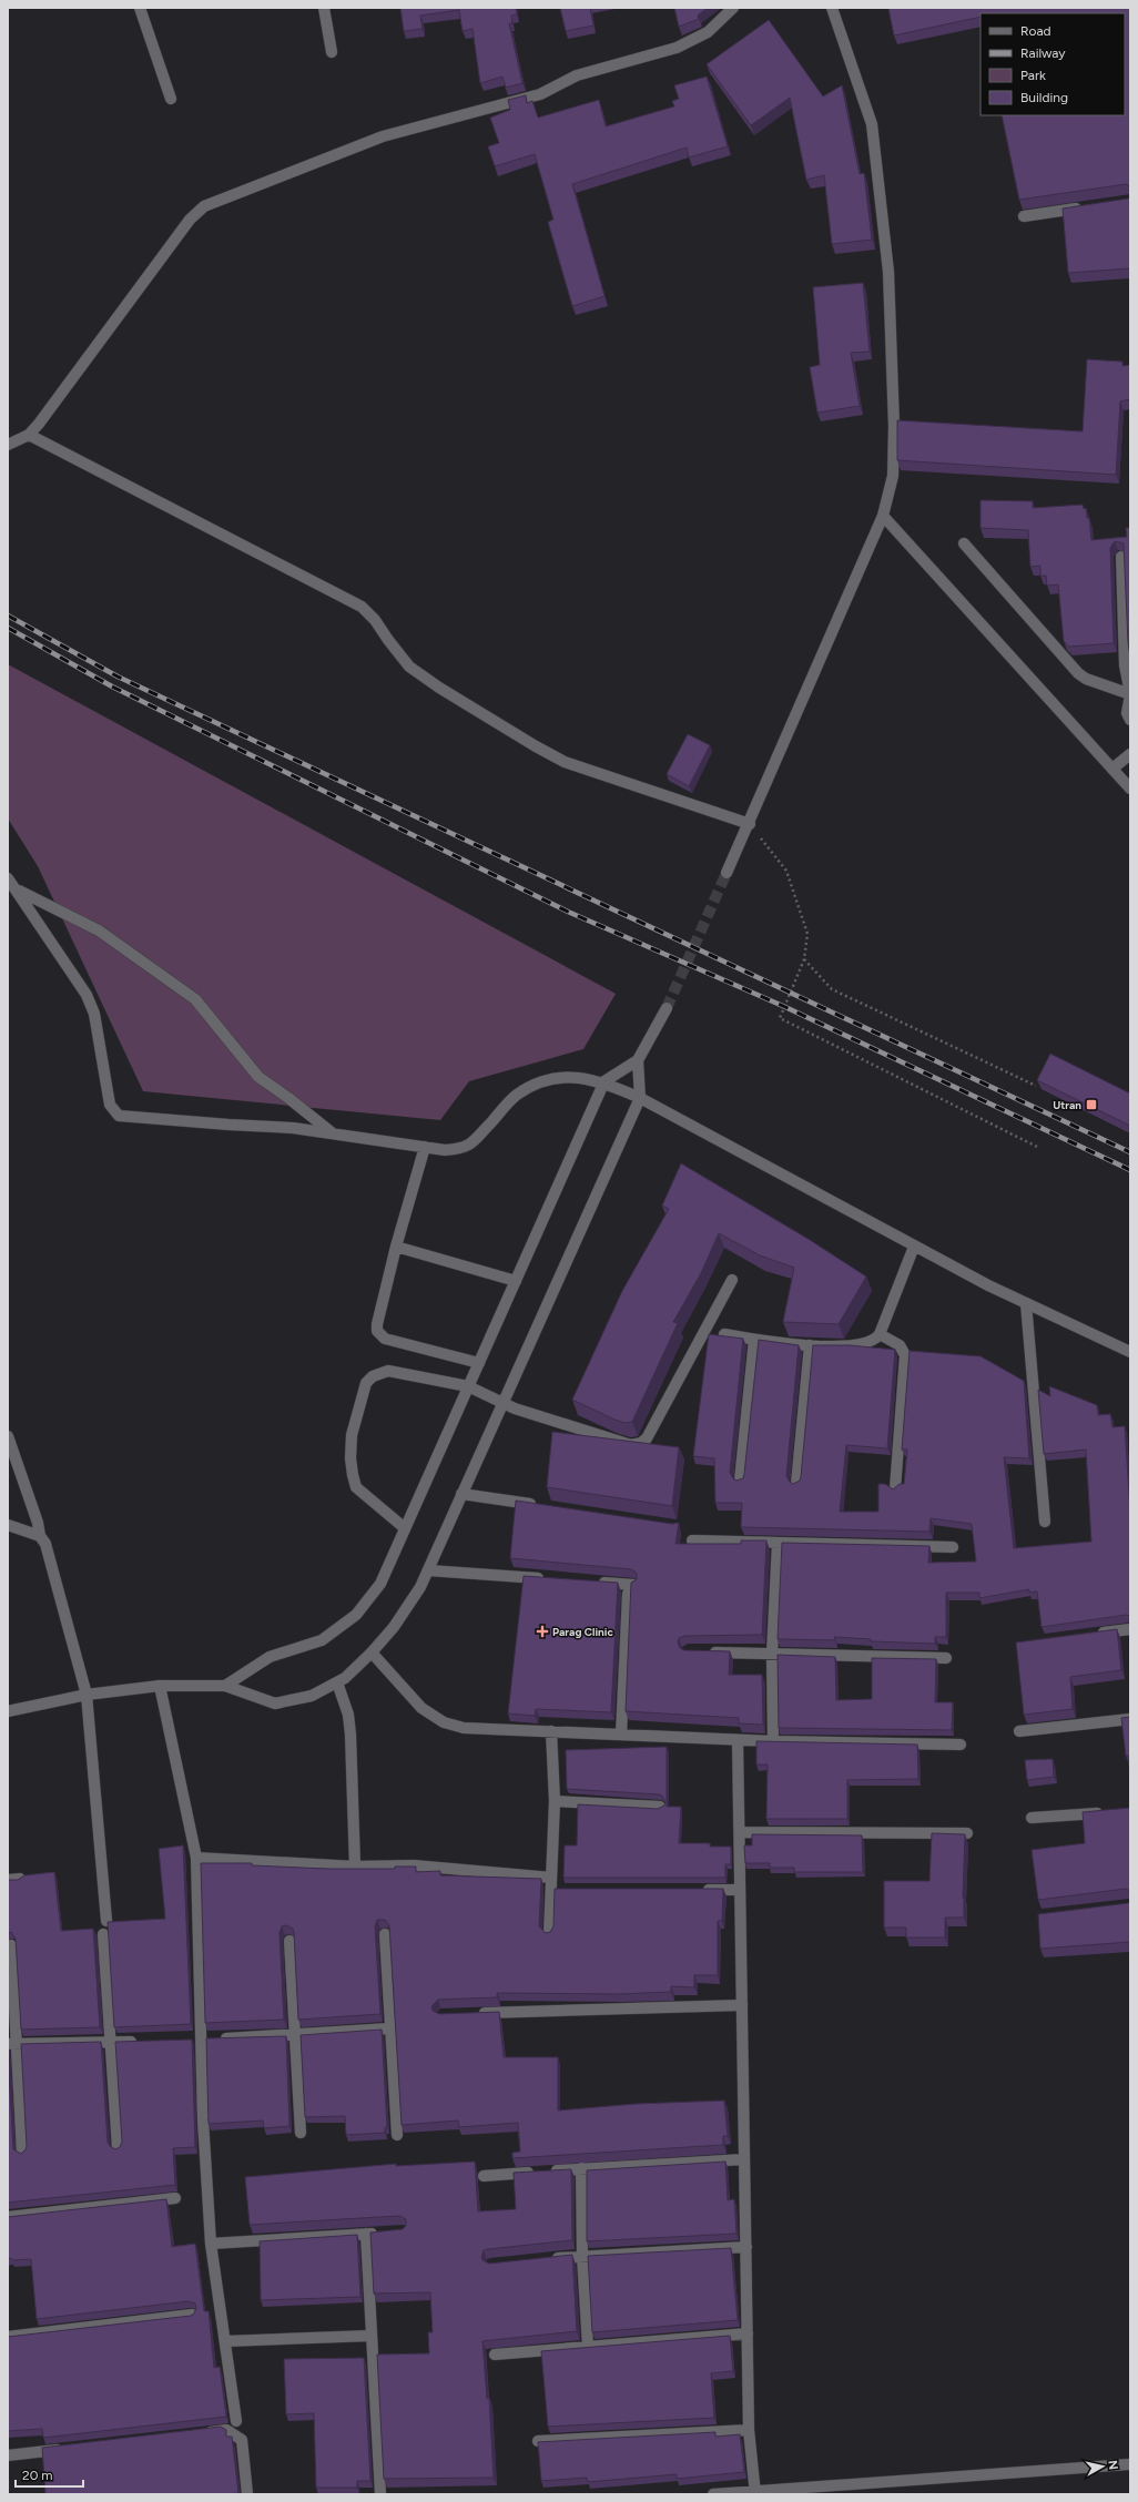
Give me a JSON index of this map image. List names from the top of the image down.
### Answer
{
  "places": {
    "transit": ["Utran"],
    "health": ["Parag Clinic"]
  },
  "legend": [
    "Road",
    "Railway",
    "Park",
    "Building"
  ],
  "scale_bar": "20 m",
  "north": "right"
}
